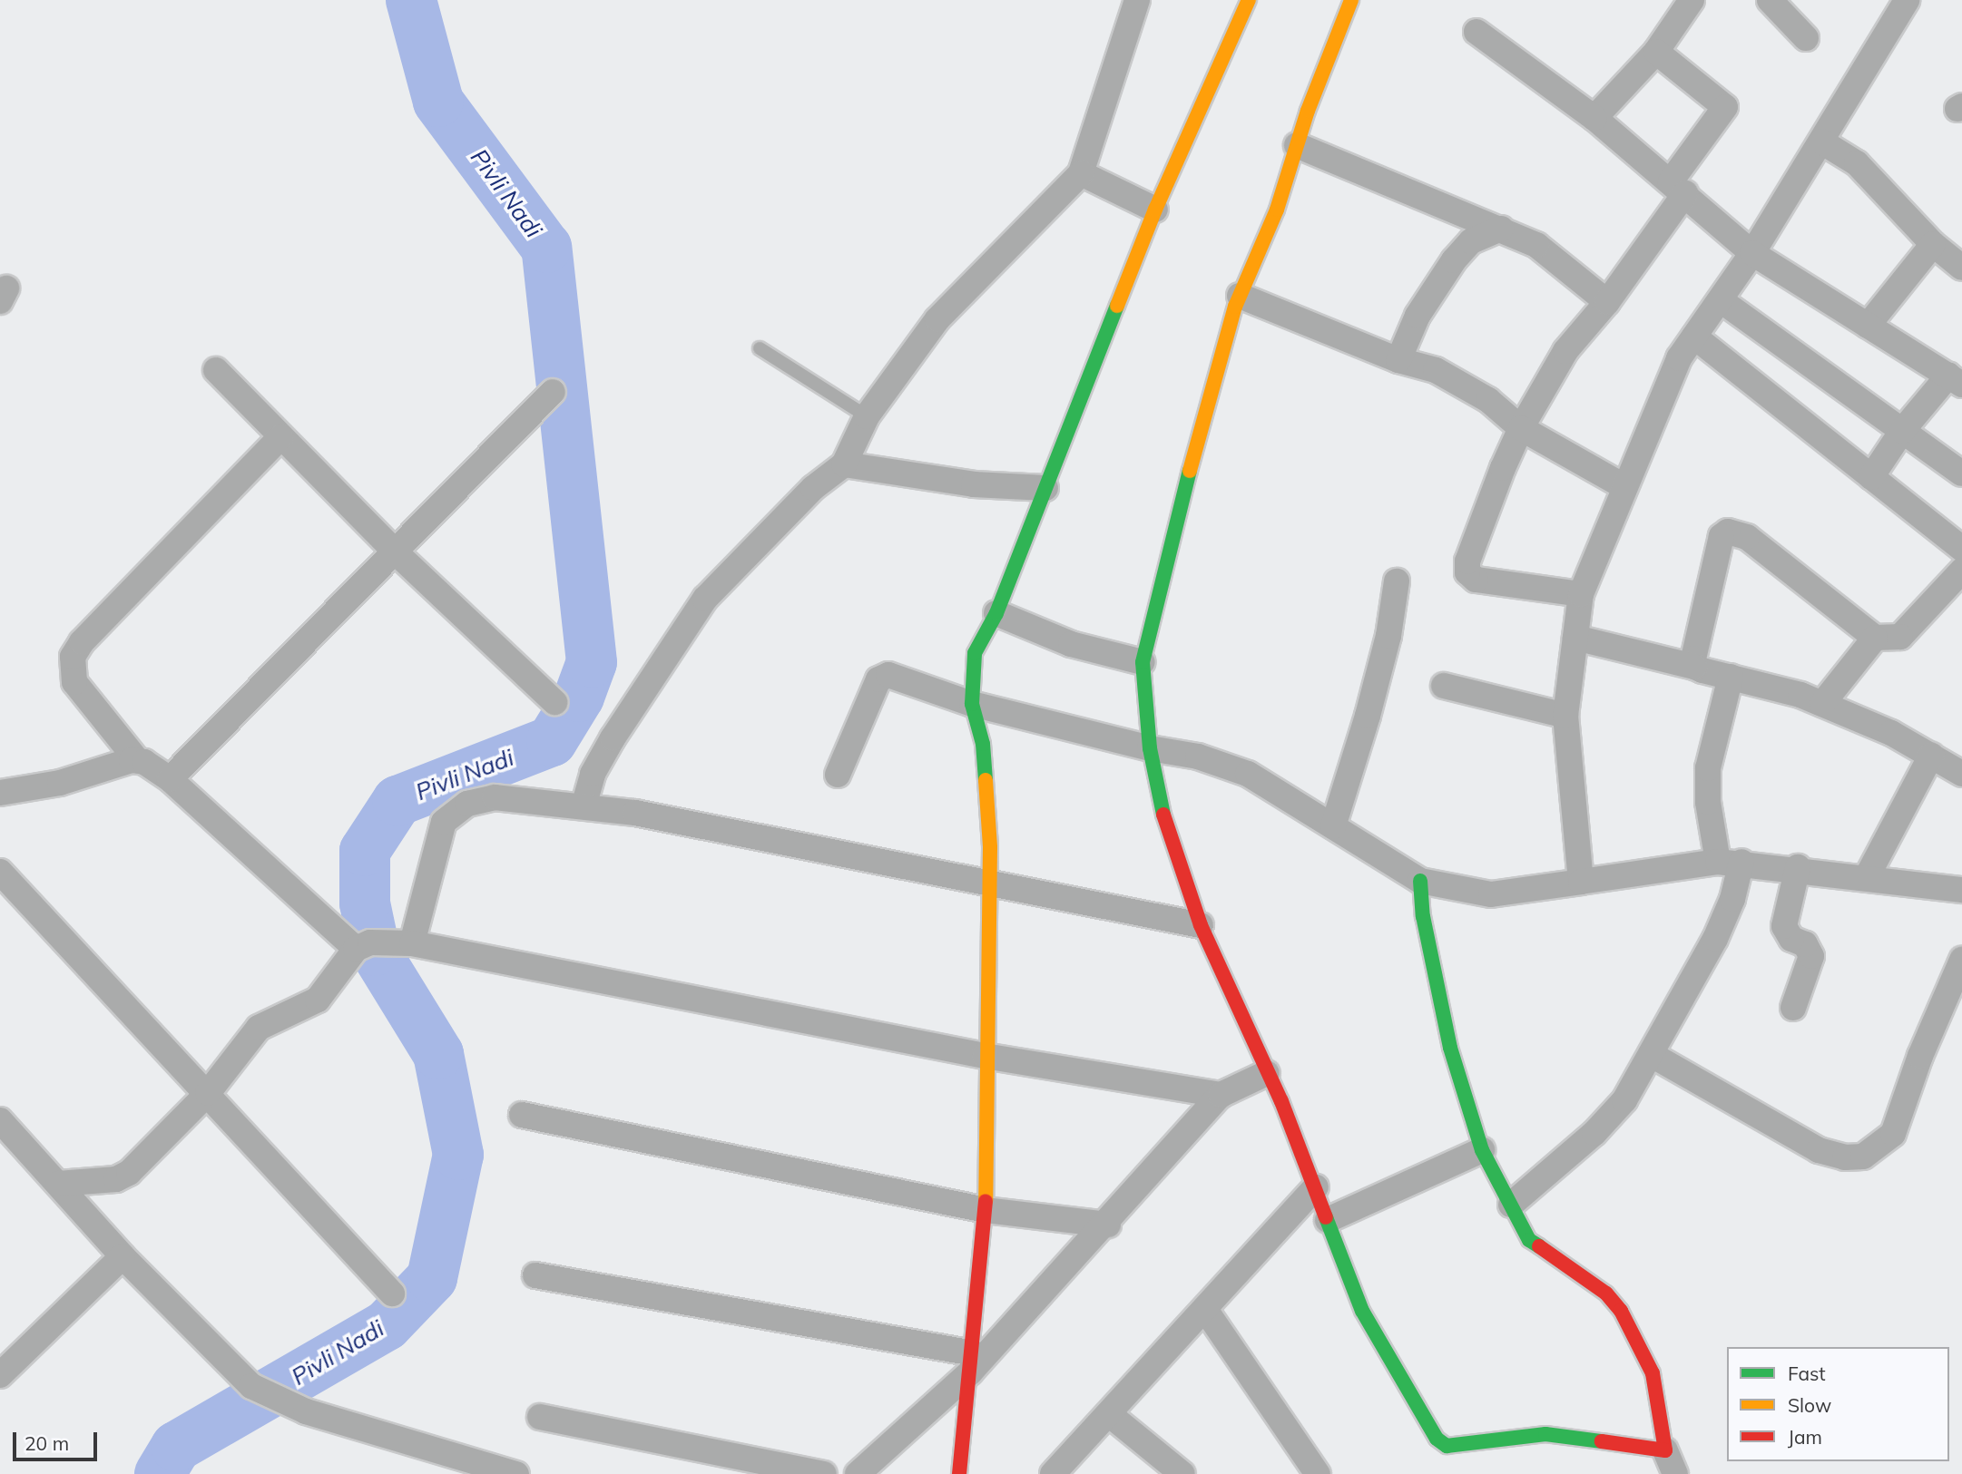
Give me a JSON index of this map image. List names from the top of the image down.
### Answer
{
  "water": ["Pivli Nadi"],
  "legend": ["Fast", "Slow", "Jam"],
  "scale_bar": "20 m"
}
